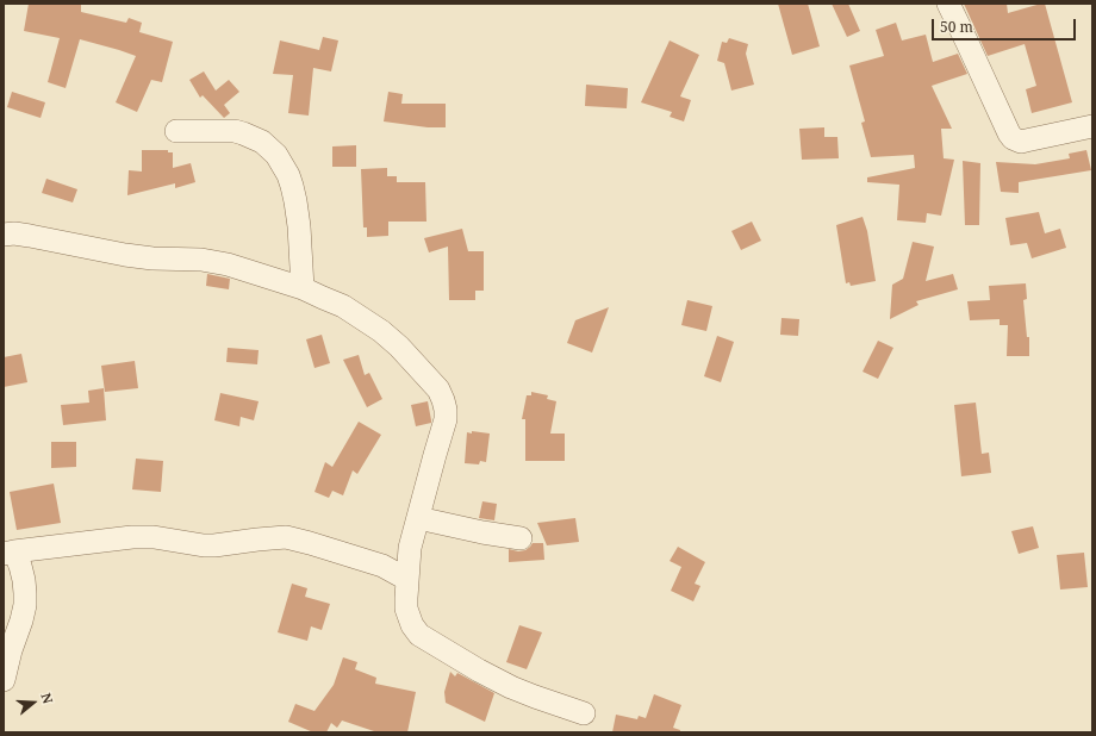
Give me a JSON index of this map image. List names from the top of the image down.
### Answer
{
  "scale_bar": "50 m",
  "north": "right"
}
